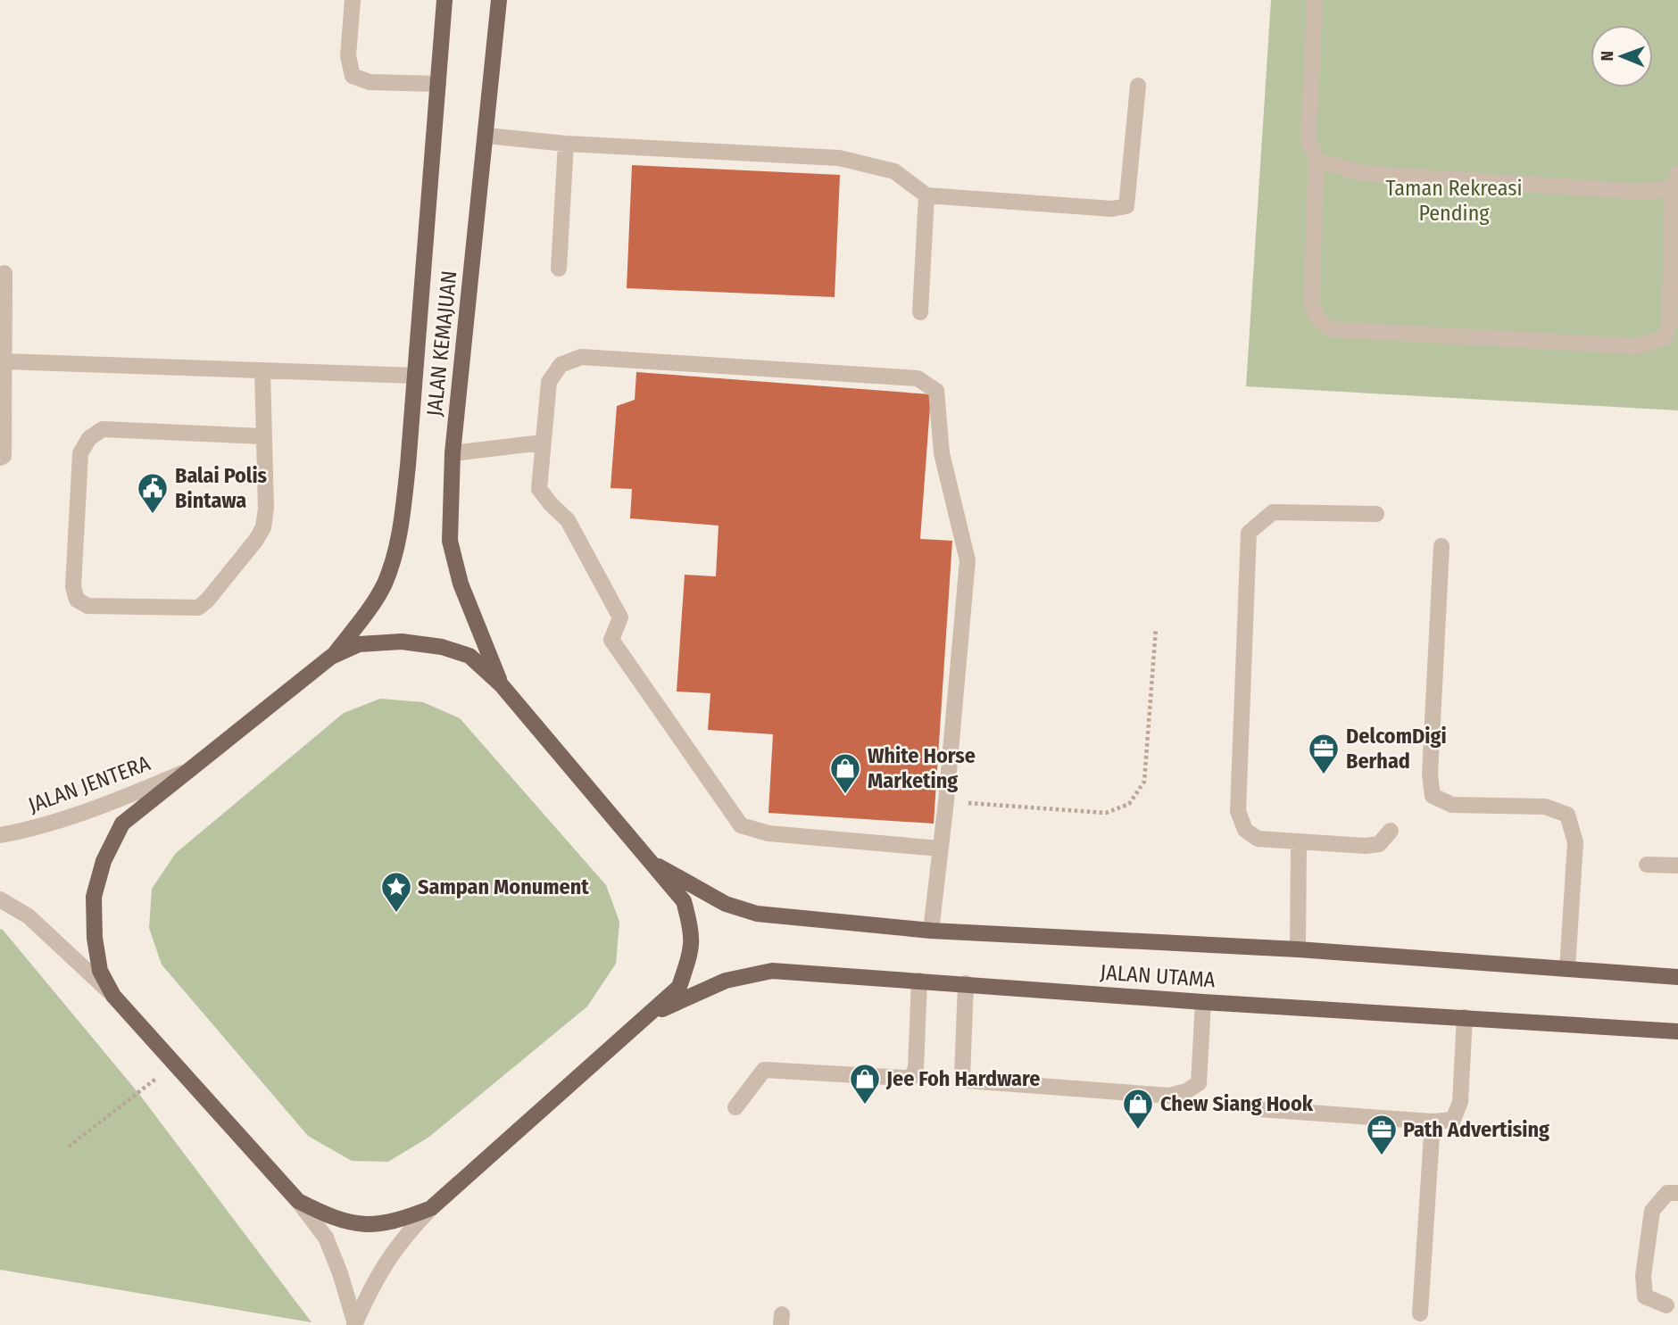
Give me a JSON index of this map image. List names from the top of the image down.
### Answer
{
  "streets": {
    "main road": ["JALAN KEMAJUAN", "JALAN UTAMA"],
    "street": ["JALAN JENTERA"]
  },
  "parks": ["Taman Rekreasi Pending"],
  "places": {
    "public building": ["Balai Polis Bintawa"],
    "office": ["DelcomDigi Berhad", "Path Advertising"],
    "shop": ["White Horse Marketing", "Jee Foh Hardware", "Chew Siang Hook"],
    "place": ["Sampan Monument"]
  },
  "north": "left"
}
